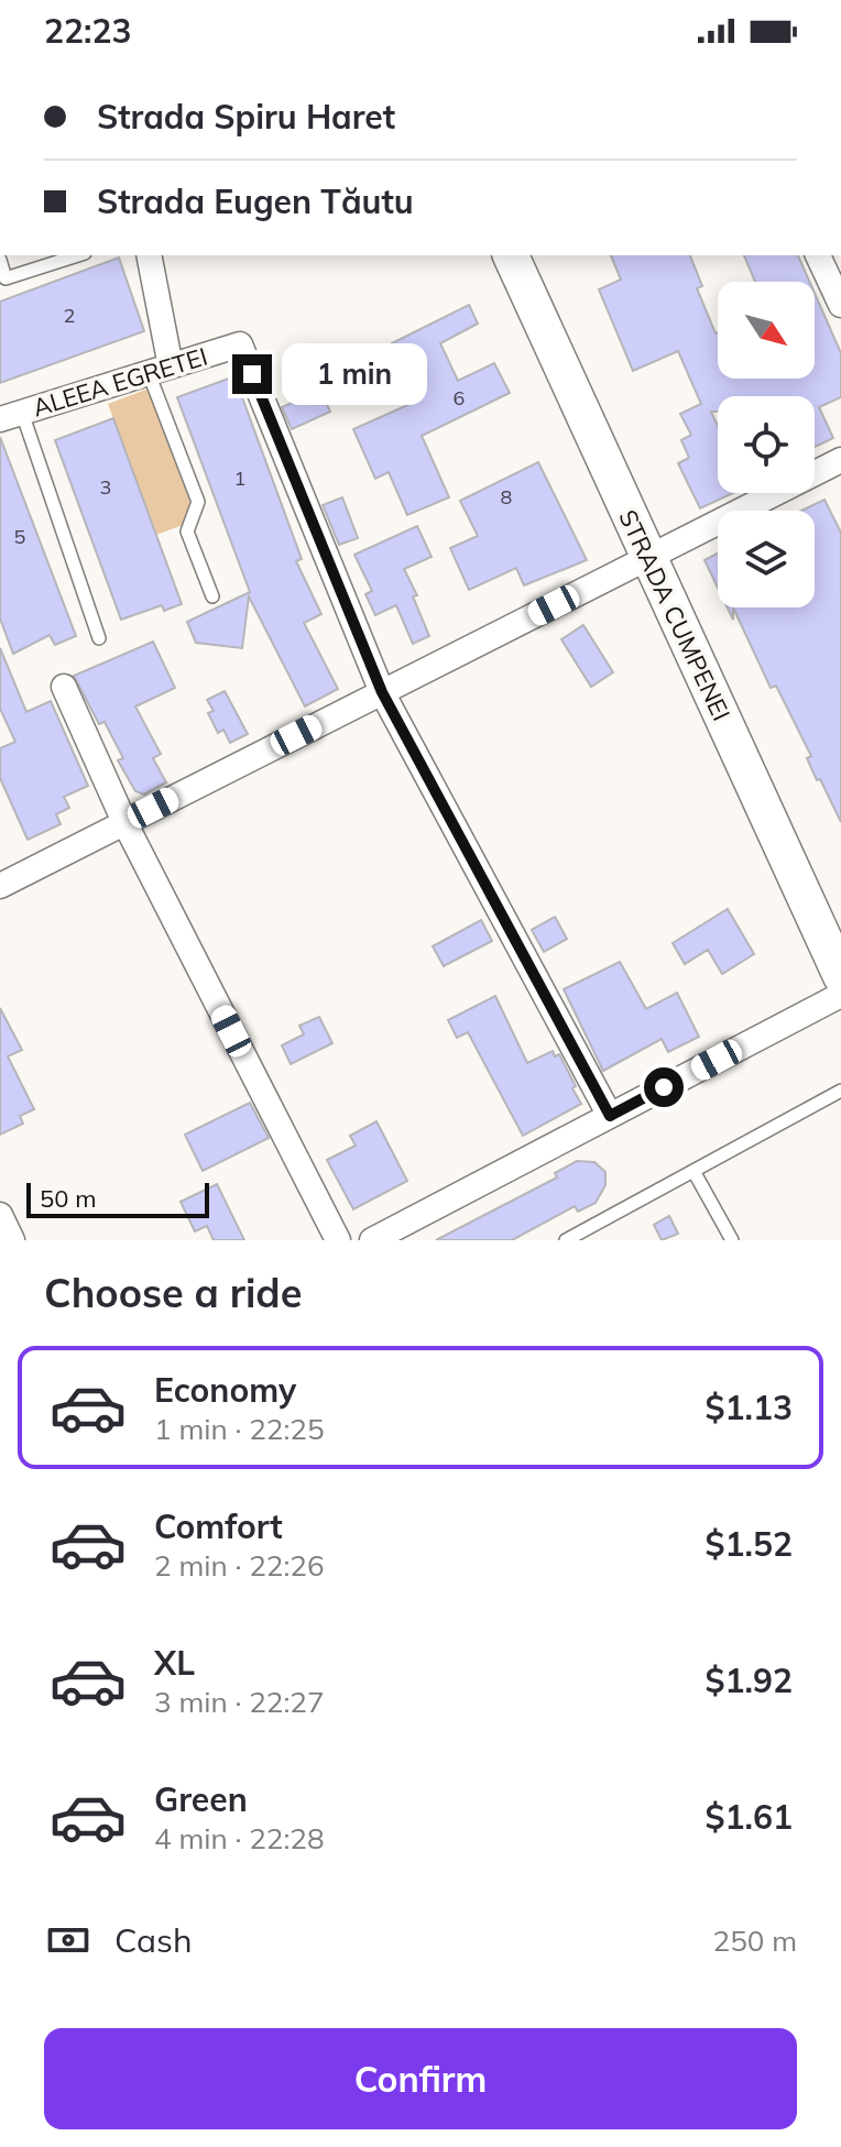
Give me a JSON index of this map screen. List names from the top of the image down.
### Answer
{
  "streets": {
    "main road": ["STRADA CUMPENEI"],
    "street": ["ALEEA EGRETEI"]
  },
  "house_numbers": [
    "2",
    "6",
    "1",
    "3",
    "8",
    "5"
  ],
  "scale_bar": "50 m",
  "north": "bottom right",
  "page": {
    "status": "22:23",
    "banner": ["Strada Spiru Haret", "Strada Eugen Tăutu"],
    "bubble": "1 min",
    "scale": "50 m",
    "heading": "Choose a ride",
    "list": [
      {
        "name": "Economy",
        "note": "1 min · 22:25",
        "value": "$1.13"
      },
      {
        "name": "Comfort",
        "note": "2 min · 22:26",
        "value": "$1.52"
      },
      {
        "name": "XL",
        "note": "3 min · 22:27",
        "value": "$1.92"
      },
      {
        "name": "Green",
        "note": "4 min · 22:28",
        "value": "$1.61"
      }
    ],
    "pay": ["Cash", "250 m"],
    "buttons": "Confirm"
  }
}
